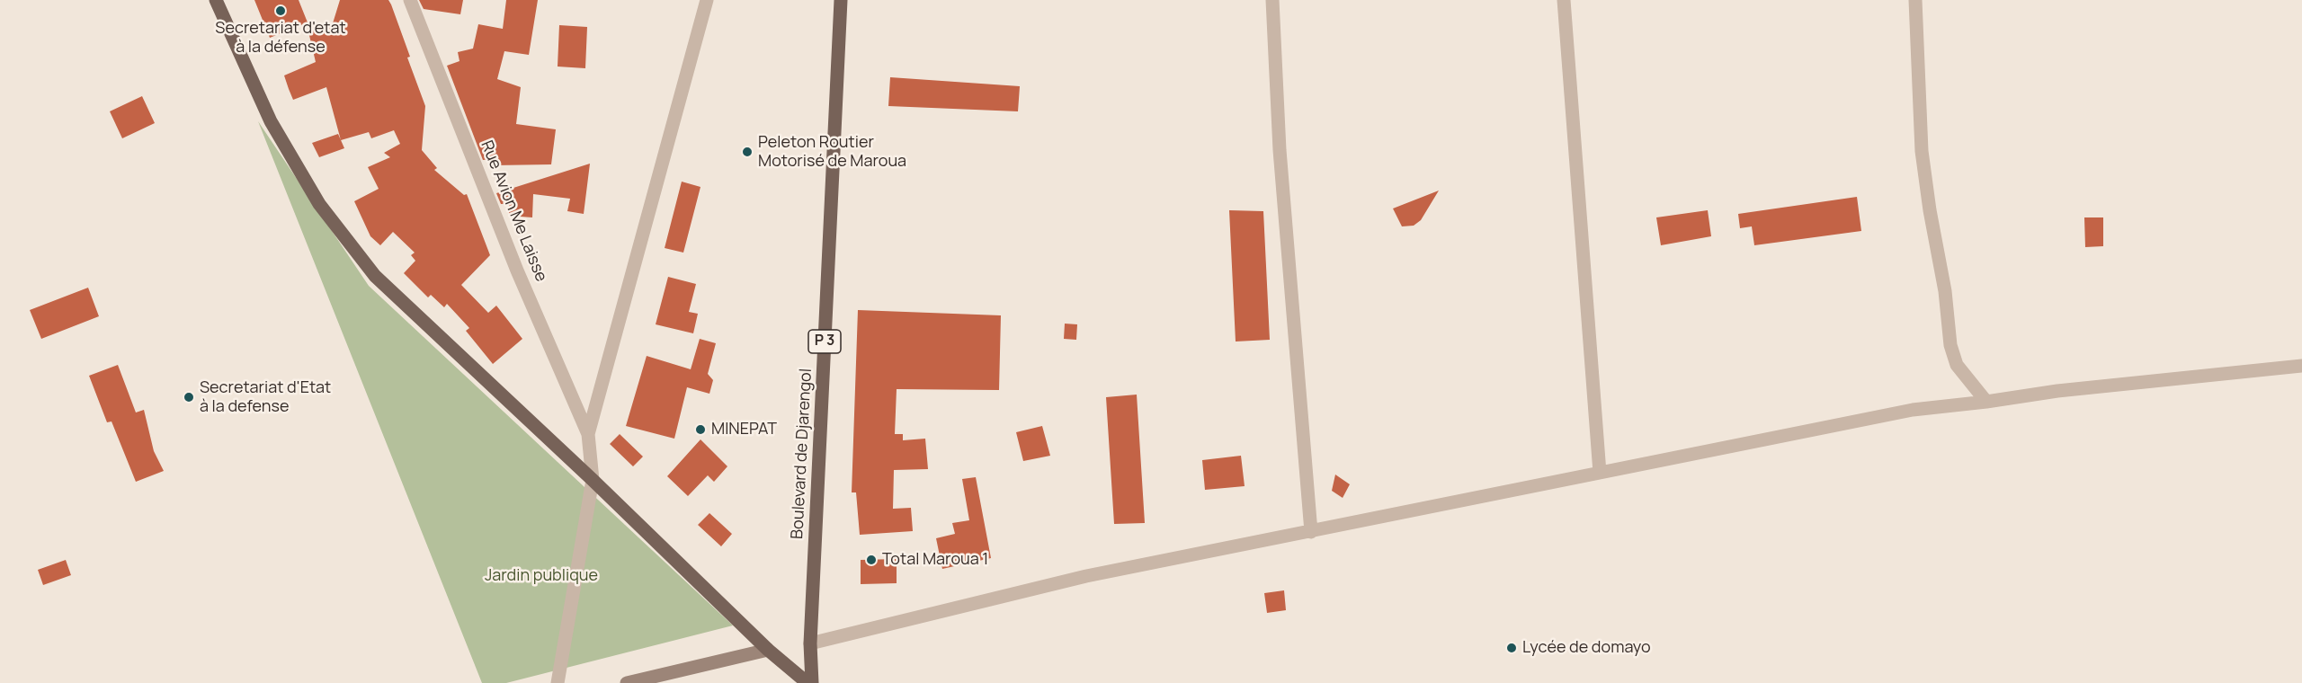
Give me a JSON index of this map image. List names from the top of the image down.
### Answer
{
  "streets": {
    "main road": ["P 3", "Boulevard de Djarengol"],
    "street": ["Rue Avion Me Laisse"]
  },
  "parks": ["Jardin publique"],
  "places": [
    "Secretariat d'etat à la défense",
    "Peleton Routier Motorisé de Maroua",
    "Secretariat d'Etat à la defense",
    "MINEPAT",
    "Total Maroua 1",
    "Lycée de domayo"
  ]
}
